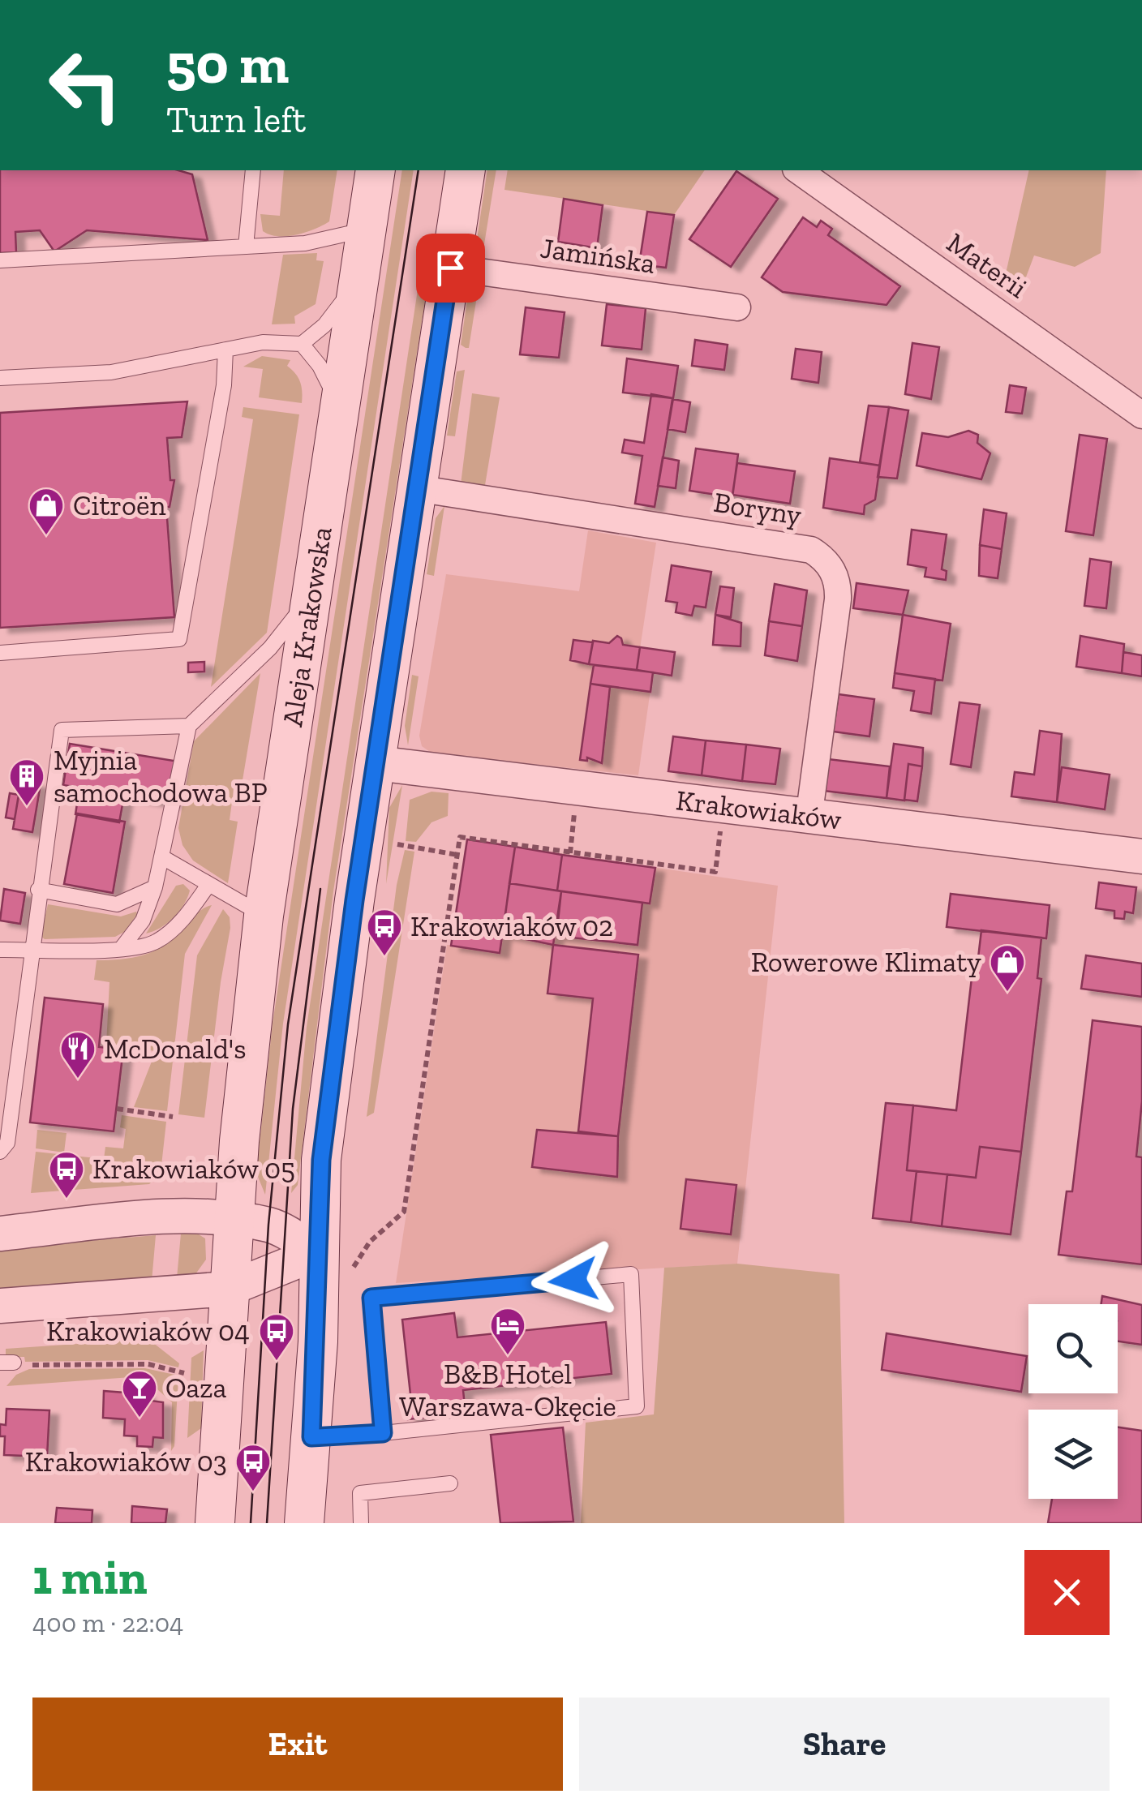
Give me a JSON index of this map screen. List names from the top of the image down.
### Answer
{
  "streets": {
    "main road": ["Aleja Krakowska"],
    "street": [
      "Jamińska",
      "Materii",
      "Boryny",
      "Krakowiaków"
    ]
  },
  "crossings": [
    ["Boryny", "Krakowiaków"]
  ],
  "places": {
    "shop": ["Citroën", "Rowerowe Klimaty"],
    "building": ["Myjnia samochodowa BP"],
    "bus stop": [
      "Krakowiaków 02",
      "Krakowiaków 05",
      "Krakowiaków 04",
      "Krakowiaków 03"
    ],
    "restaurant": ["McDonald's"],
    "hotel": ["B&B Hotel Warszawa-Okęcie"],
    "bar": ["Oaza"]
  },
  "page": {
    "turn": ["50 m", "Turn left"],
    "heading": ["1 min", "400 m · 22:04"],
    "buttons": ["Exit", "Share"]
  }
}
